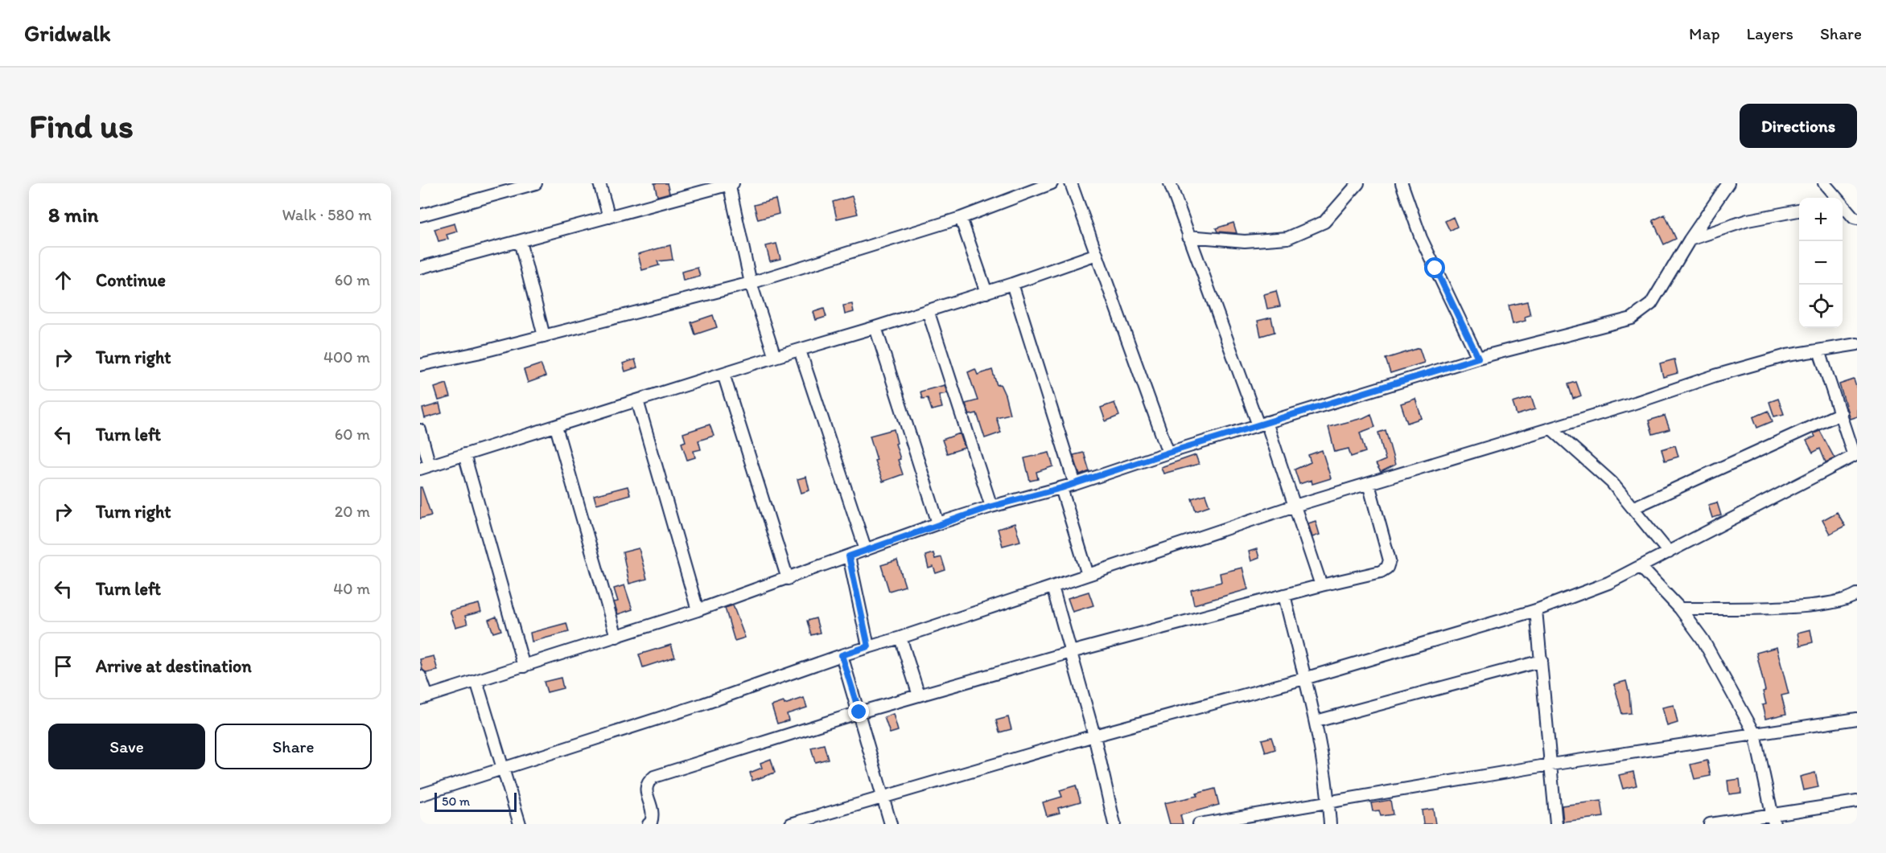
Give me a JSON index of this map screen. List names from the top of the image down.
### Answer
{
  "scale_bar": "50 m",
  "page": {
    "header": "Gridwalk",
    "nav": ["Map", "Layers", "Share"],
    "buttons": [
      "Directions",
      ["Save", "Share"]
    ],
    "title": "Find us",
    "heading": ["8 min", "Walk · 580 m"],
    "map_buttons": ["+", "−"],
    "list": [
      ["Continue", "60 m"],
      ["Turn right", "400 m"],
      ["Turn left", "60 m"],
      ["Turn right", "20 m"],
      ["Turn left", "40 m"],
      "Arrive at destination"
    ],
    "scale": "50 m"
  }
}
